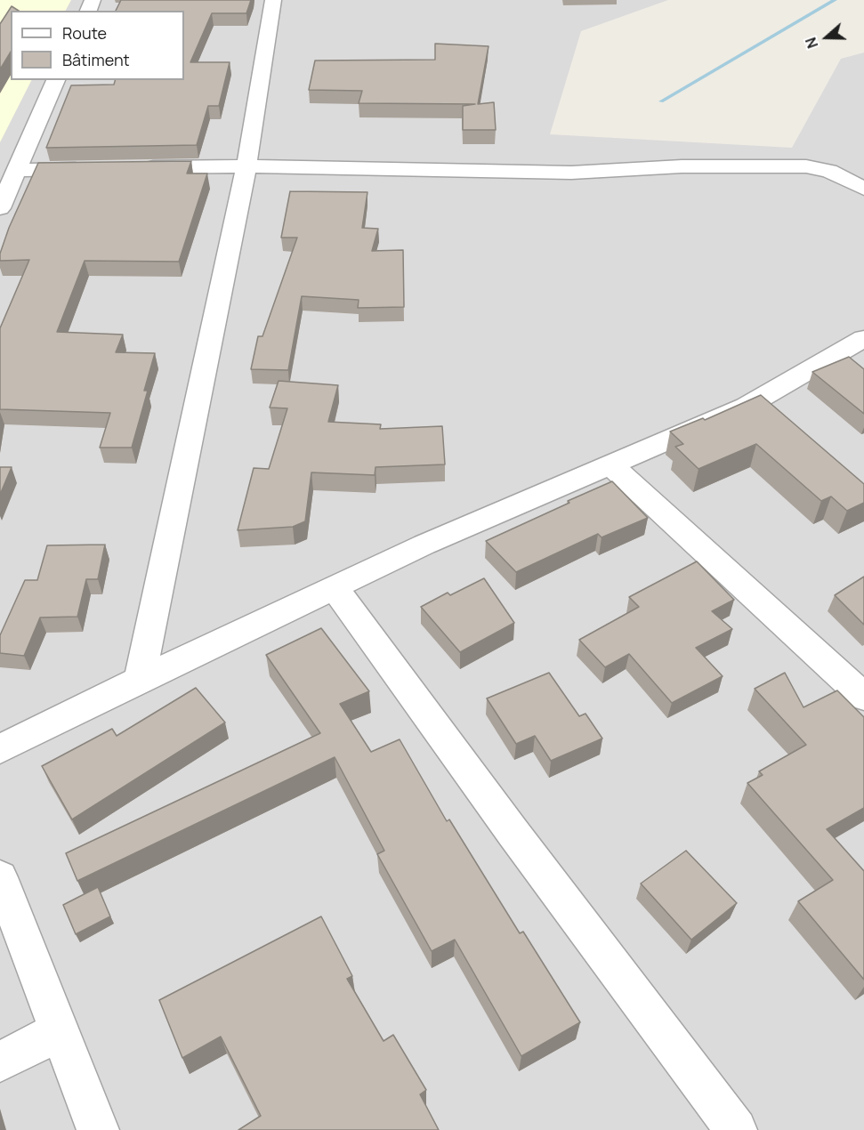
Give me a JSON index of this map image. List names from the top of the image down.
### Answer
{
  "legend": ["Route", "Bâtiment"],
  "north": "left"
}
